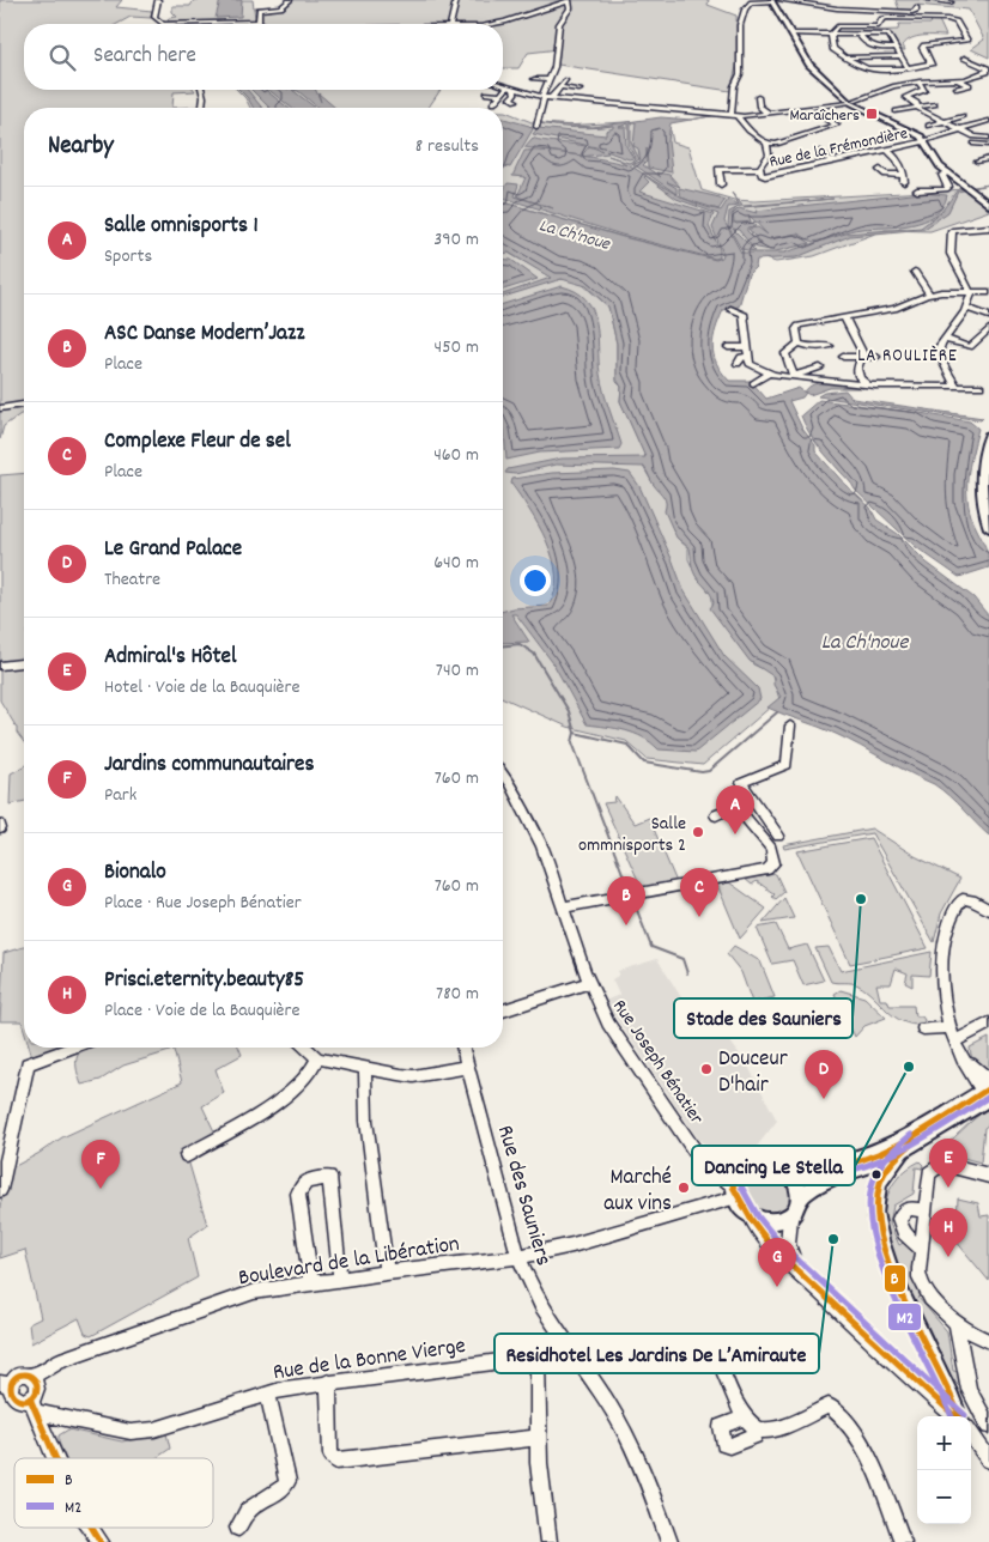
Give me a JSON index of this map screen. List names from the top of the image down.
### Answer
{
  "streets": {
    "street": [
      "Rue de la Frémondière",
      "Rue Joseph Bénatier",
      "Rue des Sauniers",
      "Boulevard de la Libération",
      "Rue de la Bonne Vierge"
    ]
  },
  "crossings": [
    ["Rue Joseph Bénatier", "Boulevard de la Libération"],
    ["Rue des Sauniers", "Boulevard de la Libération"],
    ["Rue des Sauniers", "Rue de la Bonne Vierge"],
    ["Boulevard de la Libération", "Rue de la Bonne Vierge"]
  ],
  "districts": ["LA ROULIÈRE"],
  "water": ["La Ch'noue"],
  "places": {
    "transit": ["Maraîchers"],
    "other": [
      "Salle ommnisports 2",
      "Stade des Sauniers",
      "Dancing Le Stella",
      "Douceur D'hair",
      "Marché aux vins",
      "Residhotel Les Jardins De L’Amiraute"
    ]
  },
  "lines": ["transit line B", "transit line M2"],
  "legend": ["B", "M2"],
  "page": {
    "search": "Search here",
    "heading": ["Nearby", "8 results"],
    "list": [
      {
        "mark": "A",
        "name": "Salle omnisports 1",
        "note": "Sports",
        "value": "390 m"
      },
      {
        "mark": "B",
        "name": "ASC Danse Modern’Jazz",
        "note": "Place",
        "value": "450 m"
      },
      {
        "mark": "C",
        "name": "Complexe Fleur de sel",
        "note": "Place",
        "value": "460 m"
      },
      {
        "mark": "D",
        "name": "Le Grand Palace",
        "note": "Theatre",
        "value": "640 m"
      },
      {
        "mark": "E",
        "name": "Admiral's Hôtel",
        "note": "Hotel · Voie de la Bauquière",
        "value": "740 m"
      },
      {
        "mark": "F",
        "name": "Jardins communautaires",
        "note": "Park",
        "value": "760 m"
      },
      {
        "mark": "G",
        "name": "Bionalo",
        "note": "Place · Rue Joseph Bénatier",
        "value": "760 m"
      },
      {
        "mark": "H",
        "name": "Prisci.eternity.beauty85",
        "note": "Place · Voie de la Bauquière",
        "value": "780 m"
      }
    ],
    "pins": [
      "A",
      "C",
      "B",
      "D",
      "E",
      "F",
      "H",
      "G"
    ],
    "map_buttons": ["+", "−"]
  }
}
